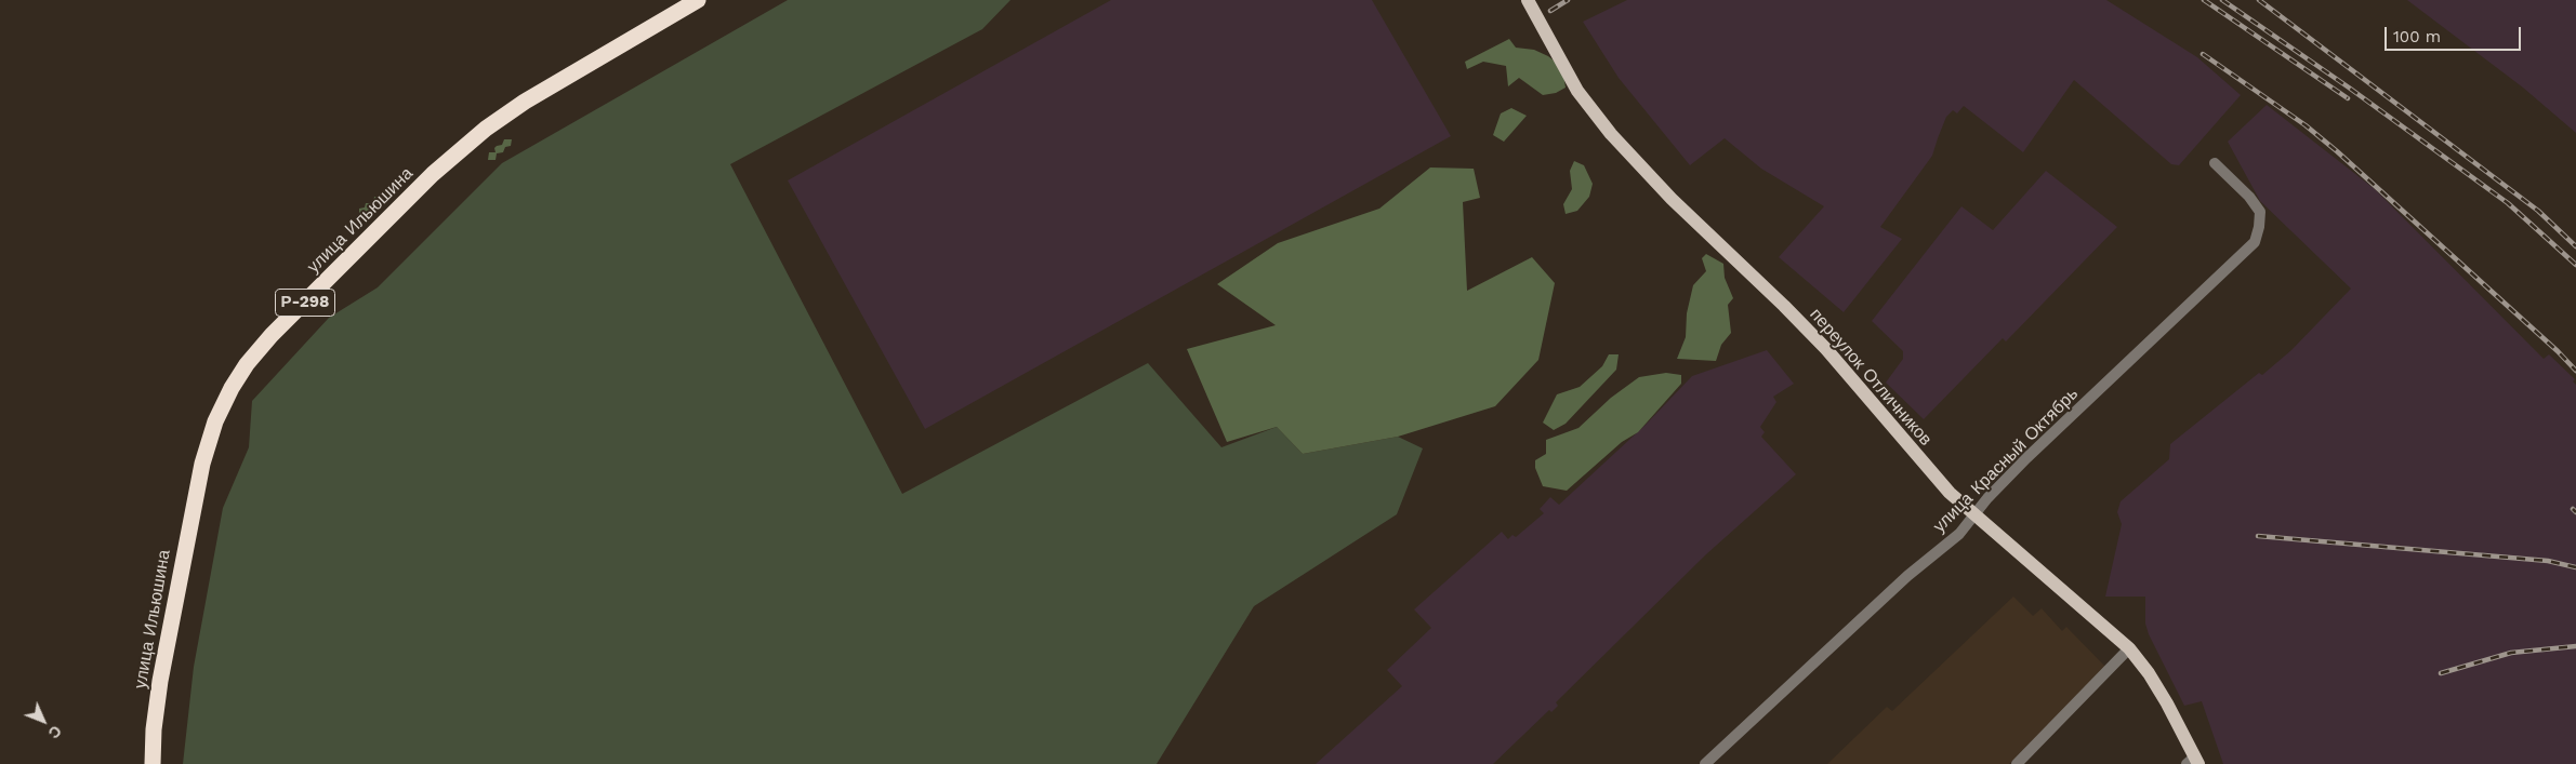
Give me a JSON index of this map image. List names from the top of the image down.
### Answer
{
  "streets": {
    "highway": ["улица Ильюшина", "Р-298"],
    "main road": ["переулок Отличников"],
    "street": ["улица Красный Октябрь"]
  },
  "crossings": [
    ["переулок Отличников", "улица Красный Октябрь"]
  ],
  "scale_bar": "100 m",
  "north": "bottom right"
}
